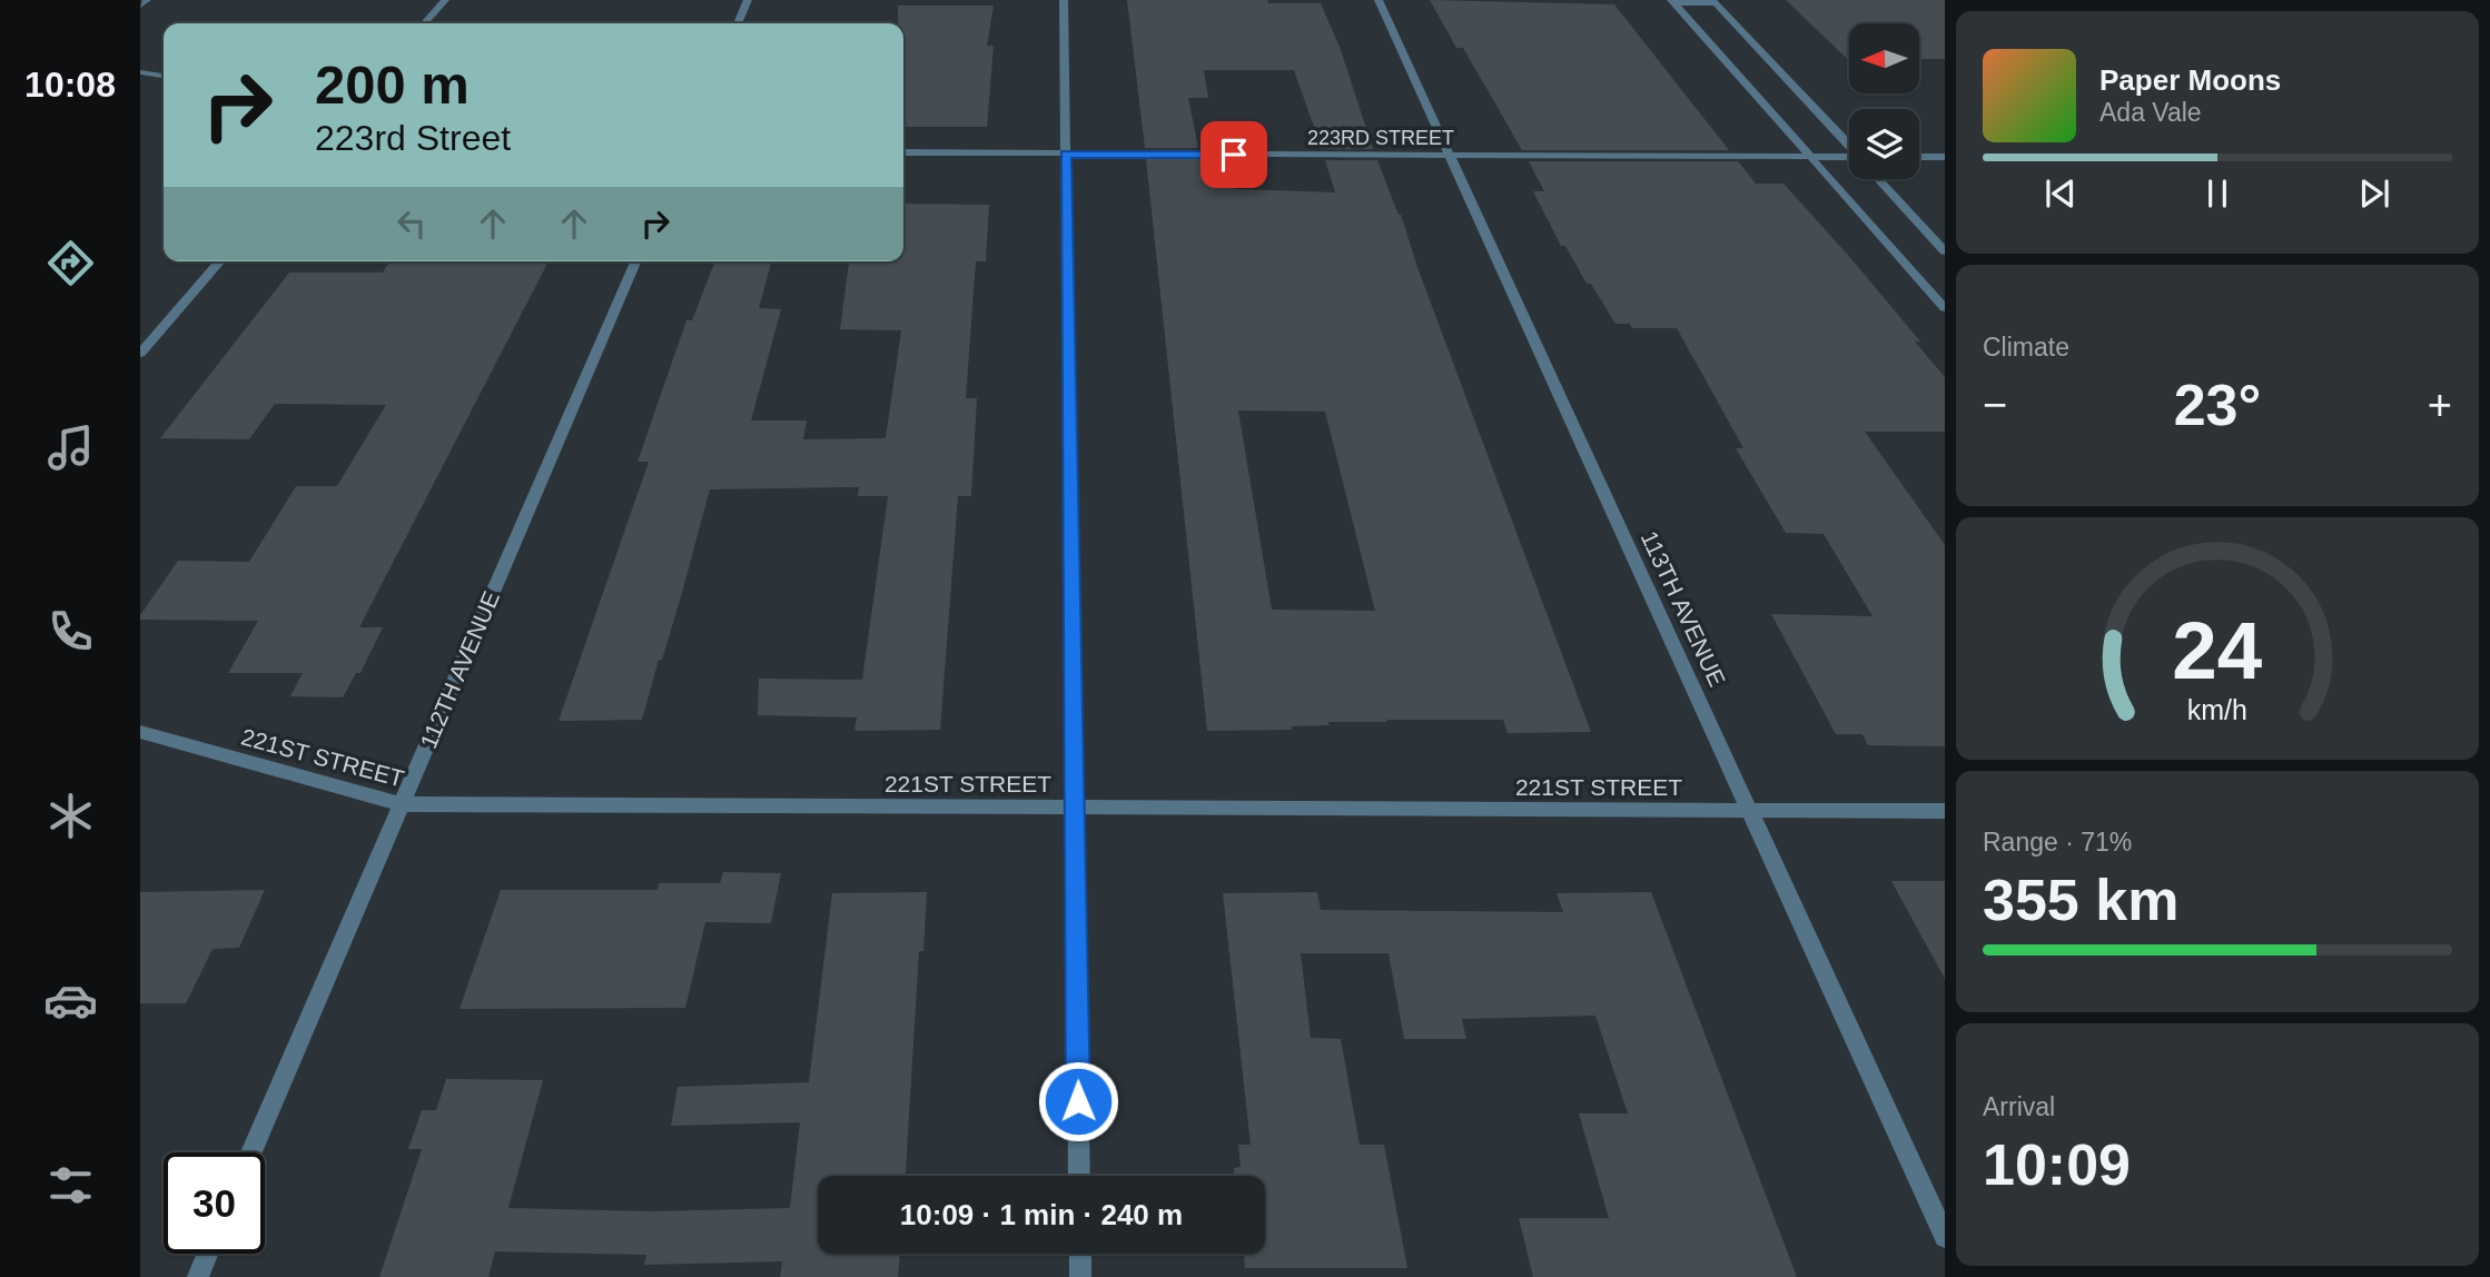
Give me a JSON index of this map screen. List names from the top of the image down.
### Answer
{
  "streets": {
    "street": [
      "223RD STREET",
      "113TH AVENUE",
      "112TH AVENUE",
      "221ST STREET"
    ]
  },
  "crossings": [
    ["223RD STREET", "113TH AVENUE"],
    ["113TH AVENUE", "221ST STREET"],
    ["112TH AVENUE", "221ST STREET"]
  ],
  "north": "left",
  "page": {
    "tabs": "10:08",
    "turn": ["200 m", "223rd Street"],
    "song": ["Paper Moons", "Ada Vale"],
    "tile": [
      "Climate",
      ["Range · 71%", "355 km"],
      ["Arrival", "10:09"]
    ],
    "heat": ["−", "23°", "+"],
    "limit": "30",
    "trip": "10:09 · 1 min · 240 m",
    "gauge": ["24", "km/h"]
  }
}
